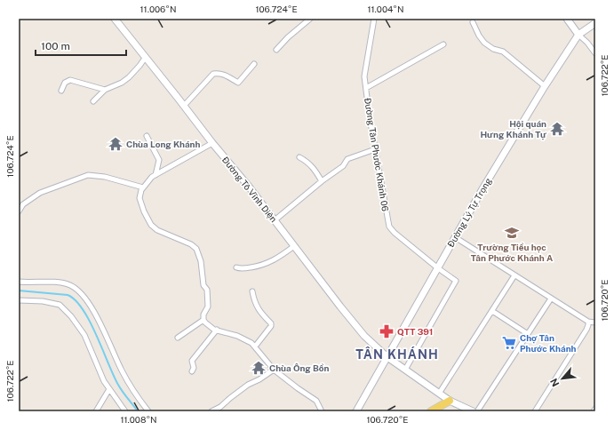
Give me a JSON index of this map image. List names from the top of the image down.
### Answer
{
  "streets": {
    "main road": ["Đường Tô Vĩnh Diện", "Đường Lý Tự Trọng"],
    "street": ["Đường Tân Phước Khánh 06"]
  },
  "crossings": [
    ["Đường Tân Phước Khánh 06", "Đường Tô Vĩnh Diện"],
    ["Đường Tân Phước Khánh 06", "Đường Lý Tự Trọng"],
    ["Đường Tô Vĩnh Diện", "Đường Lý Tự Trọng"]
  ],
  "districts": ["TÂN KHÁNH"],
  "places": {
    "temple": ["Hội quán Hưng Khánh Tự", "Chùa Long Khánh", "Chùa Ông Bổn"],
    "school or university": ["Trường Tiểu học Tân Phước Khánh A"],
    "pharmacy": ["QTT 391"],
    "supermarket": ["Chợ Tân Phước Khánh"]
  },
  "scale_bar": "100 m",
  "north": "bottom left",
  "coordinates": [
    "11.006°N",
    "106.724°E",
    "11.004°N",
    "106.722°E",
    "106.720°E",
    "11.008°N"
  ]
}
